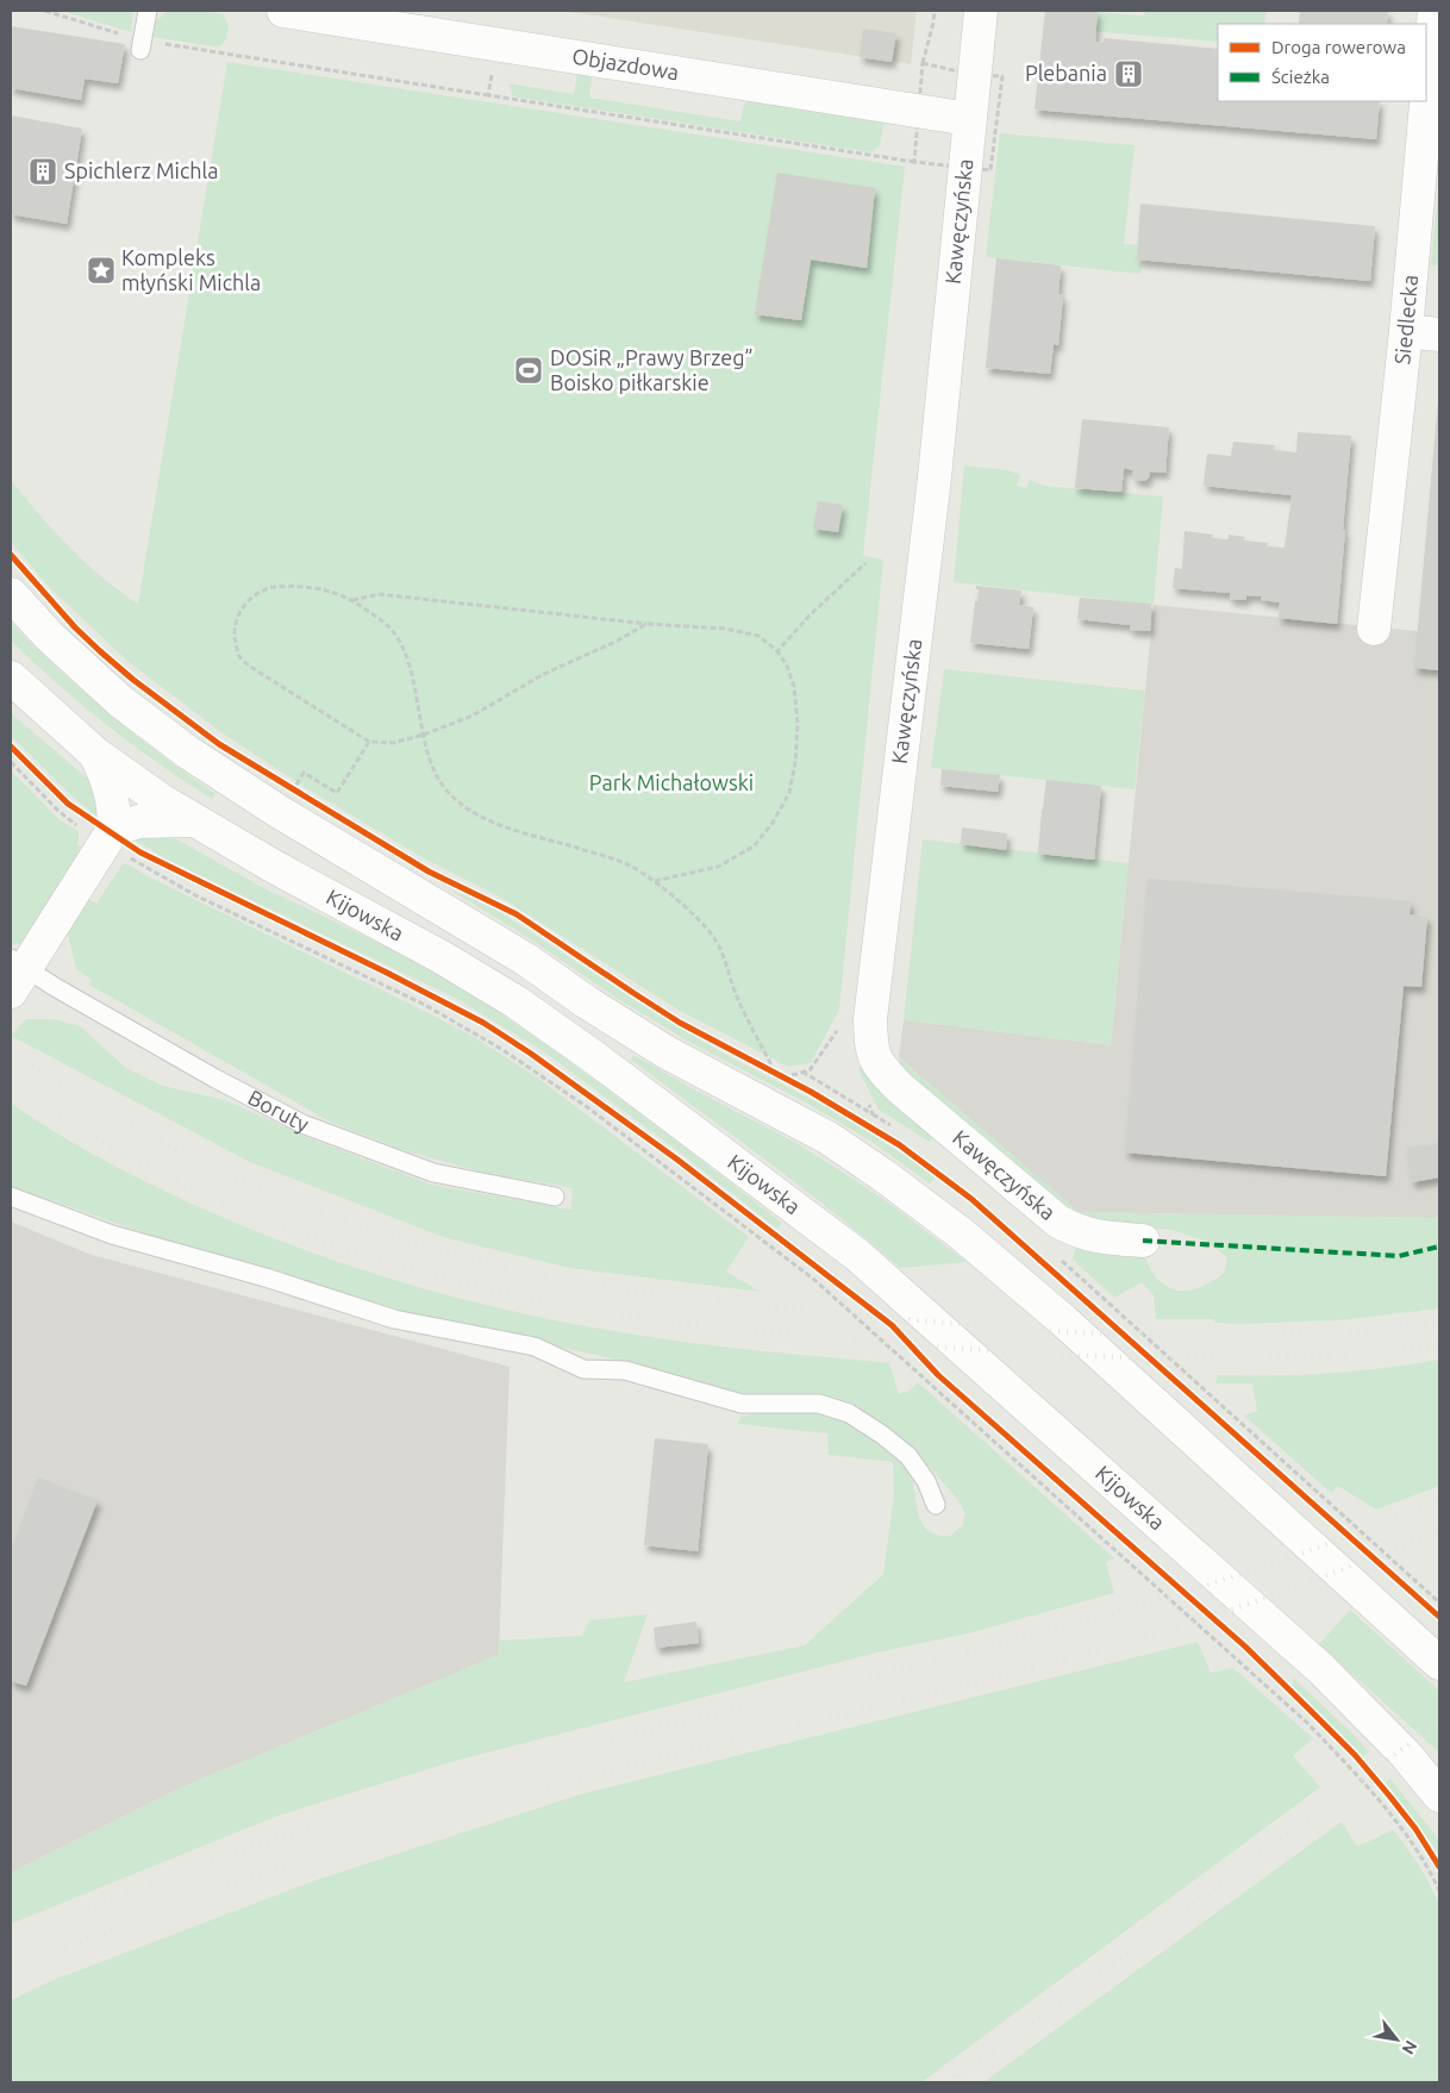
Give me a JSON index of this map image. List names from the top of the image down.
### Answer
{
  "streets": {
    "street": [
      "Objazdowa",
      "Kawęczyńska",
      "Siedlecka",
      "Kijowska",
      "Boruty"
    ]
  },
  "crossings": [
    ["Objazdowa", "Kawęczyńska"]
  ],
  "parks": ["Park Michałowski"],
  "places": {
    "building": ["Plebania", "Spichlerz Michla"],
    "place": ["Kompleks młyński Michla"],
    "sports": ["DOSiR „Prawy Brzeg” Boisko piłkarskie"]
  },
  "legend": ["Droga rowerowa", "Ścieżka"],
  "north": "bottom right"
}
